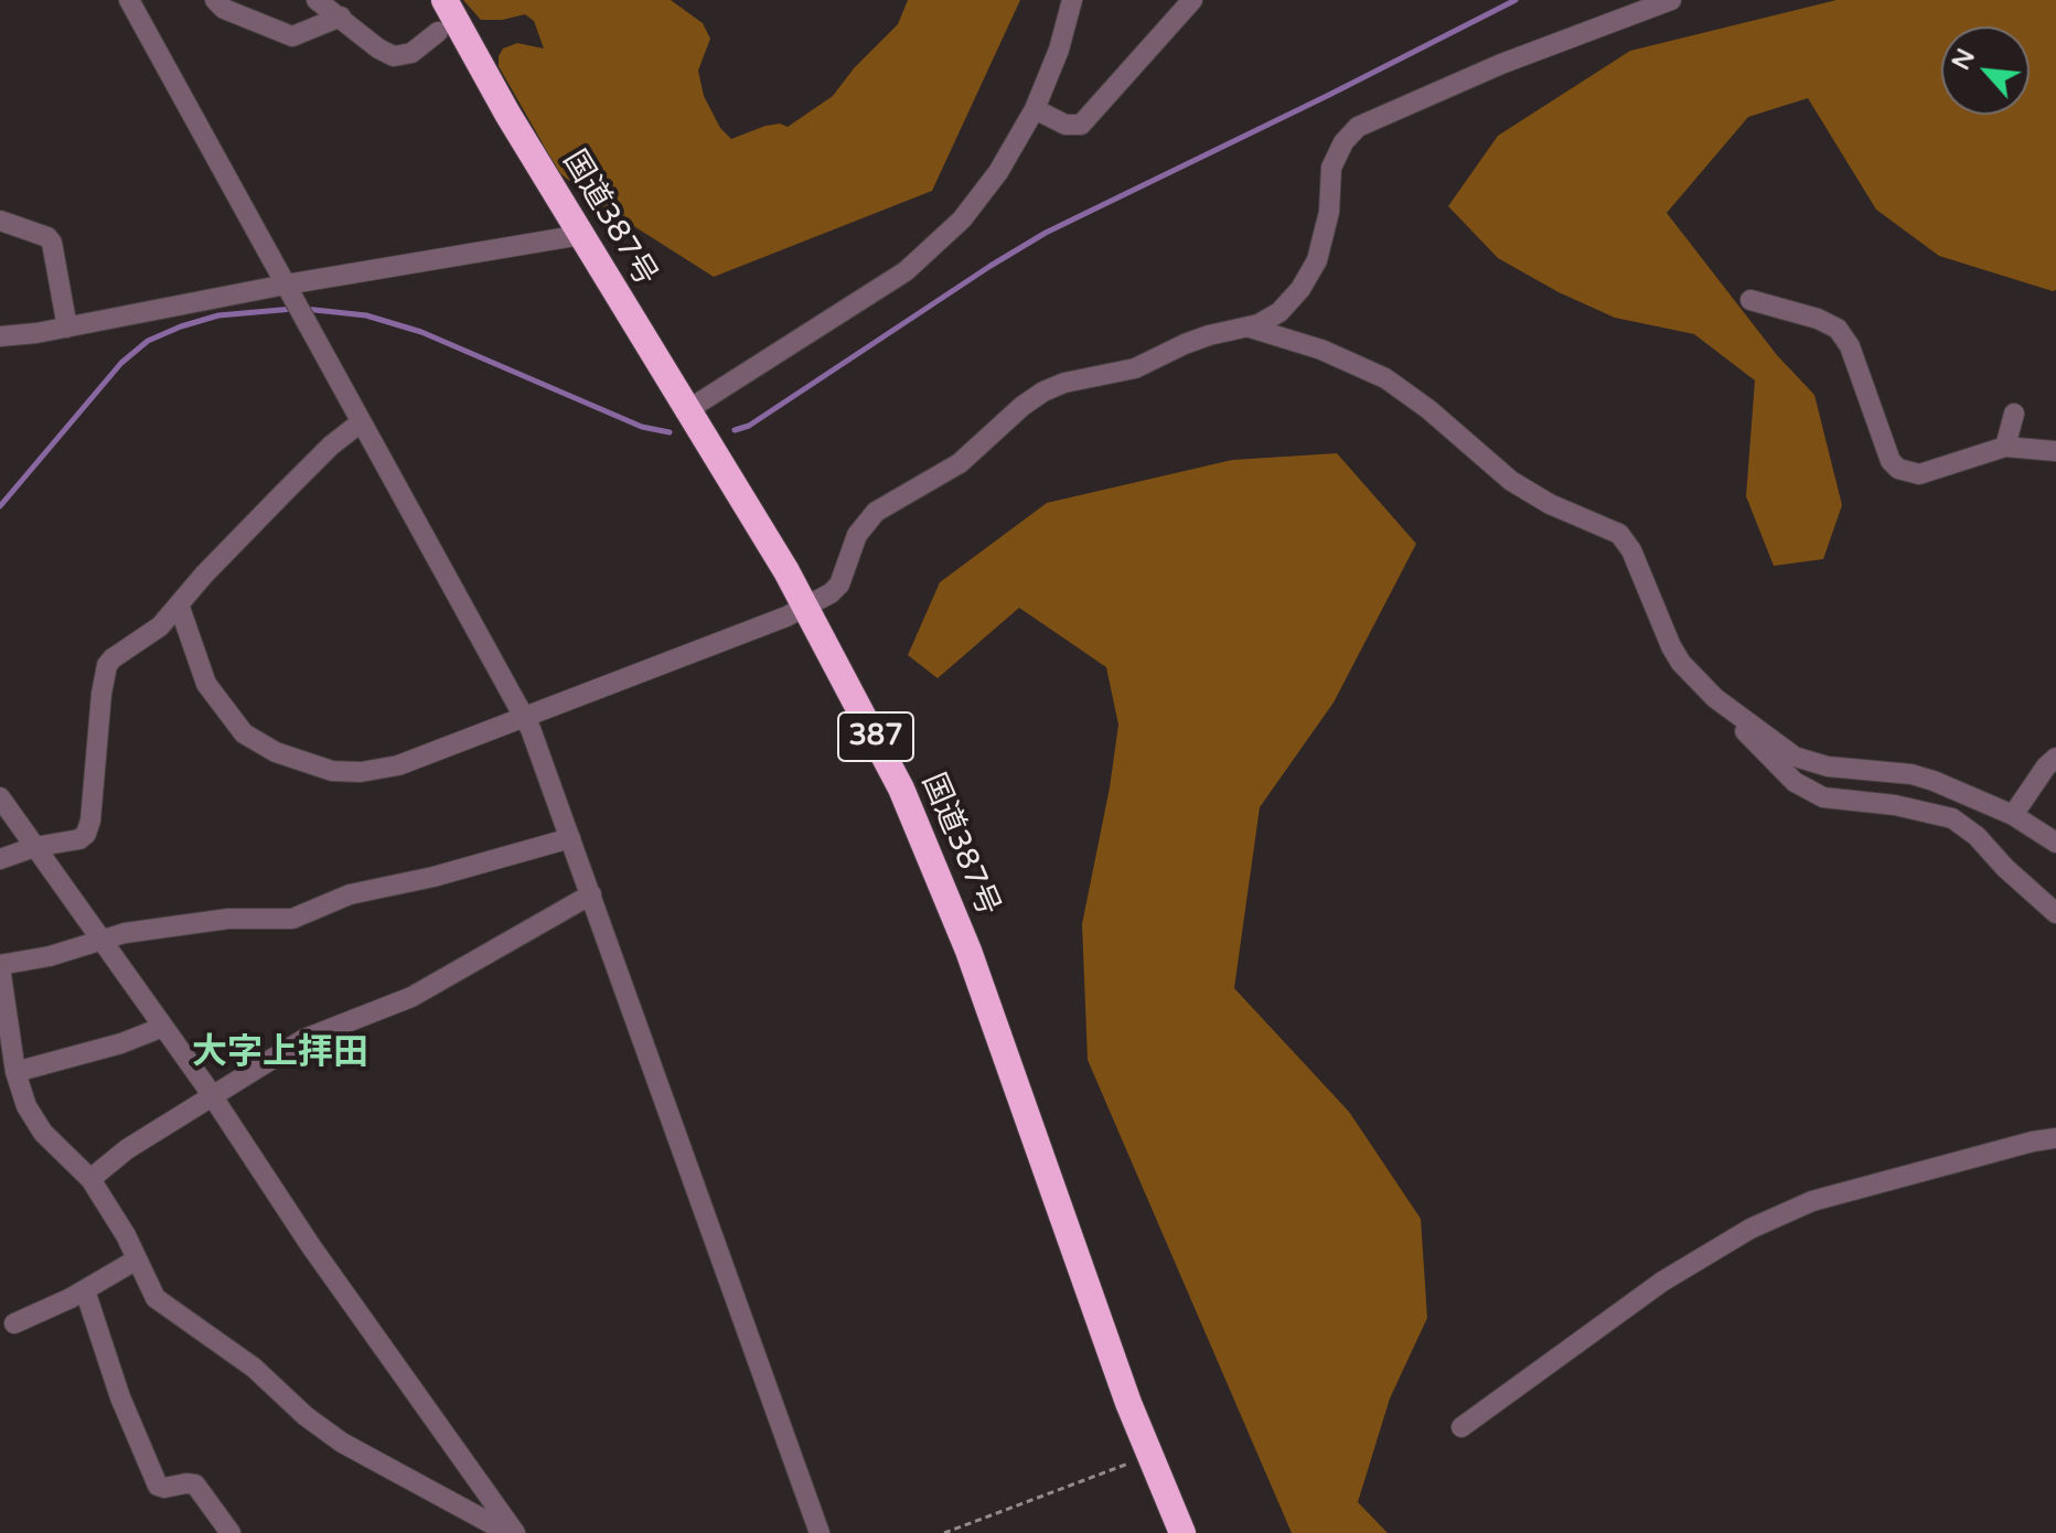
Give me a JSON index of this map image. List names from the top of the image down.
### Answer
{
  "streets": {
    "highway": ["国道387号", "387"]
  },
  "districts": ["大字上拝田"],
  "north": "top left"
}
